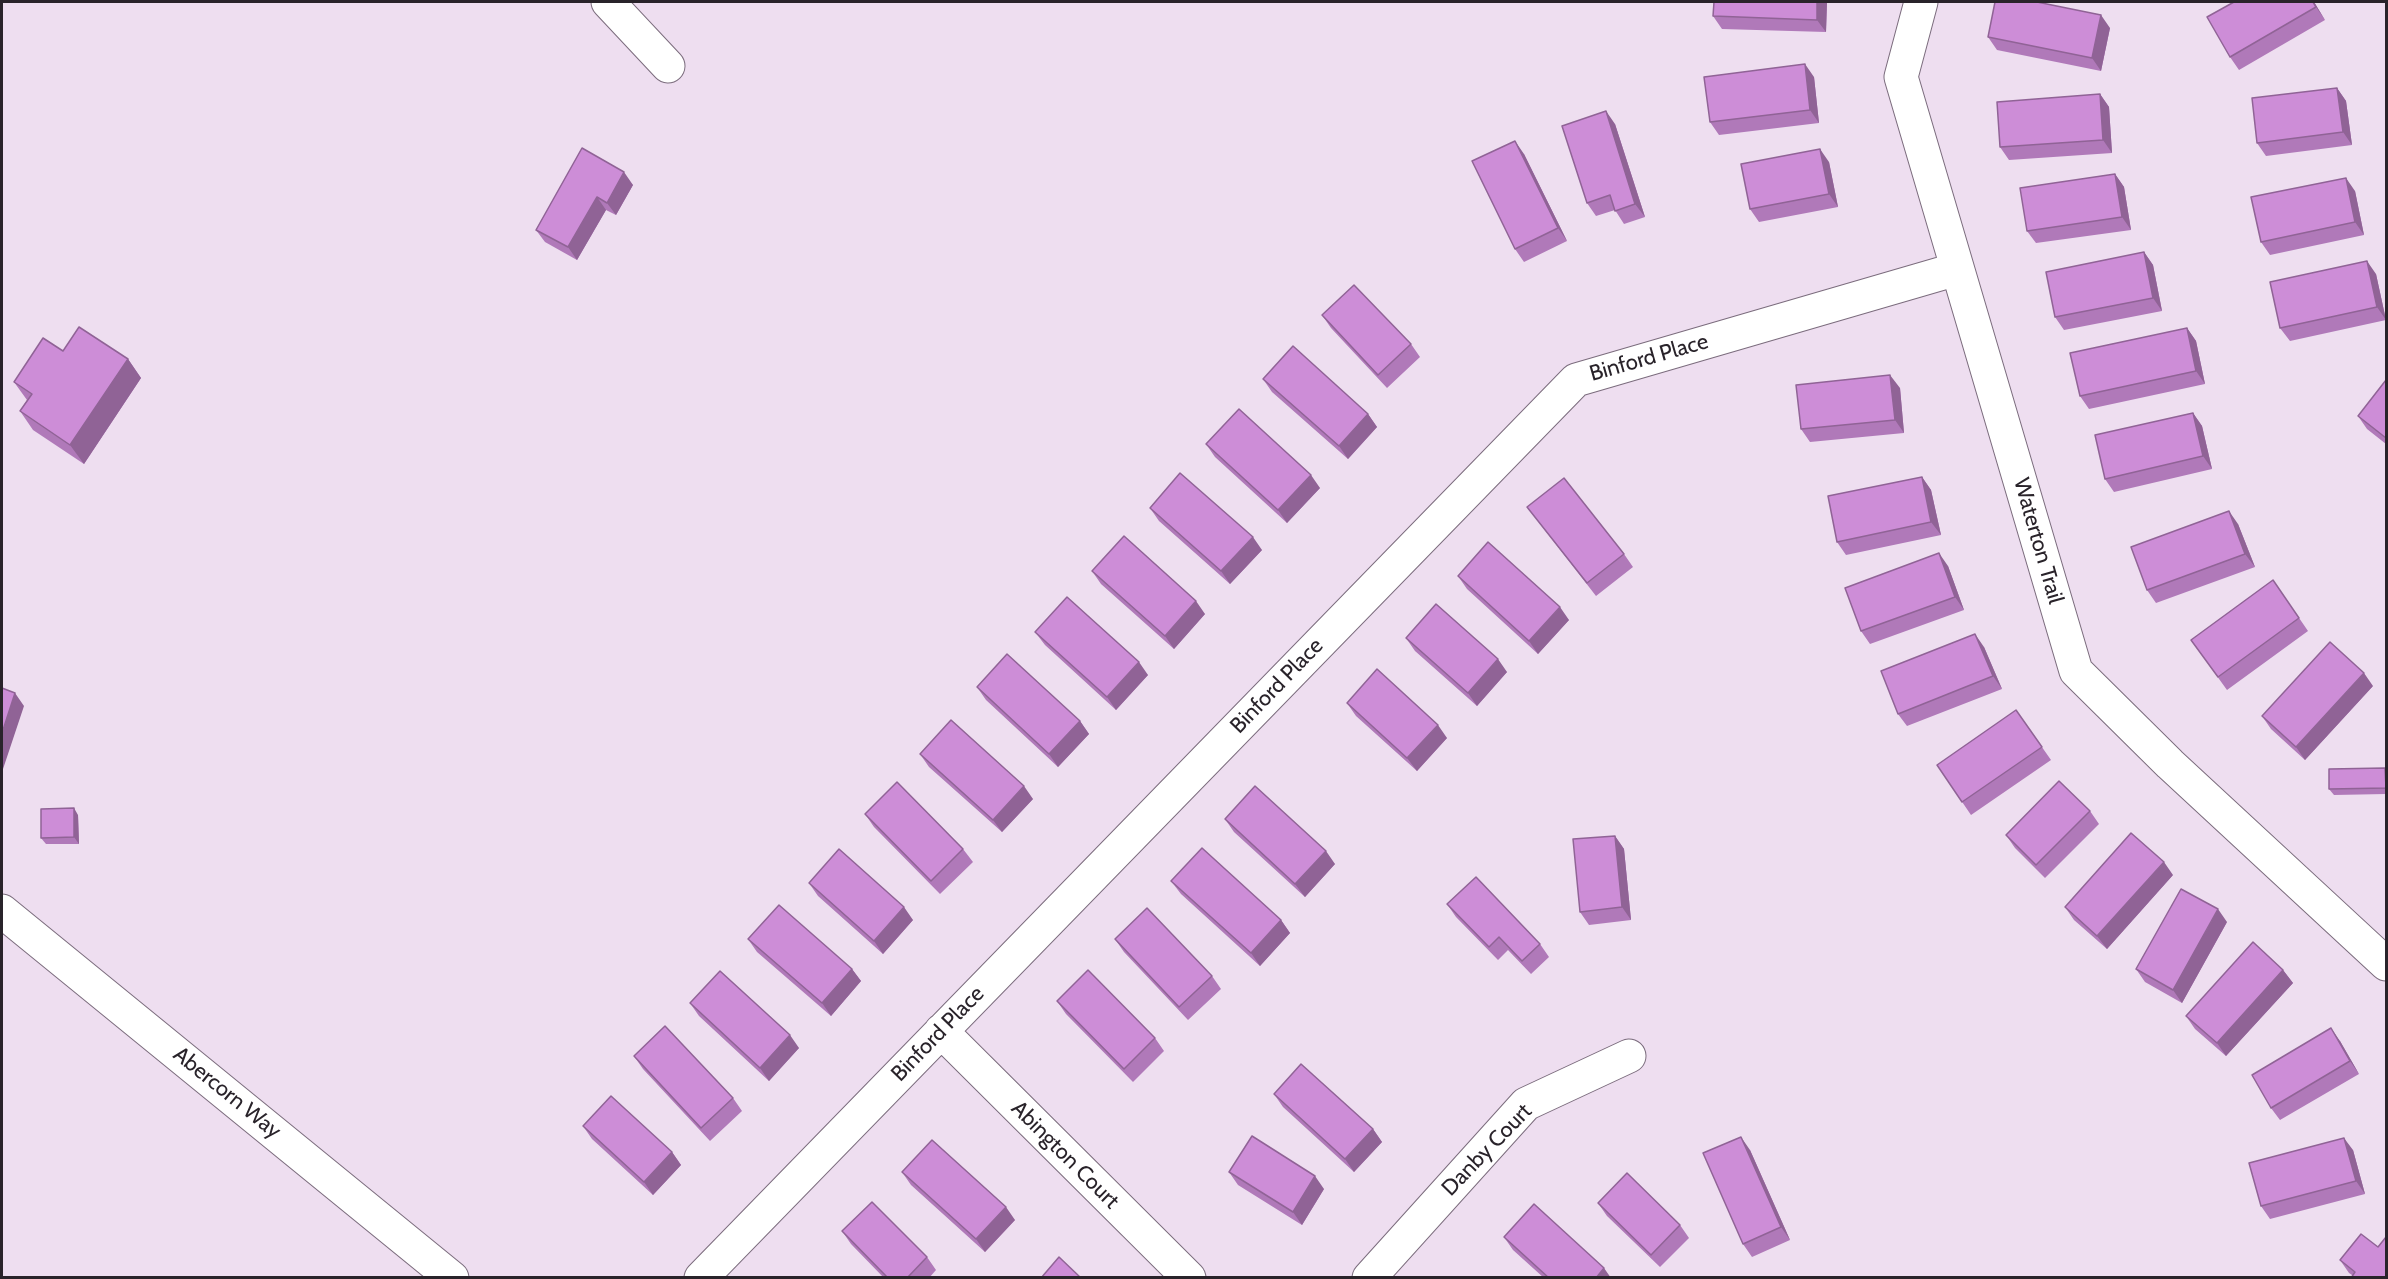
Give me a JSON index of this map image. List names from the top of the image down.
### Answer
{
  "streets": {
    "street": [
      "Binford Place",
      "Waterton Trail",
      "Abercorn Way",
      "Danby Court",
      "Abington Court"
    ]
  },
  "crossings": [
    ["Binford Place", "Waterton Trail"],
    ["Binford Place", "Abington Court"]
  ]
}
